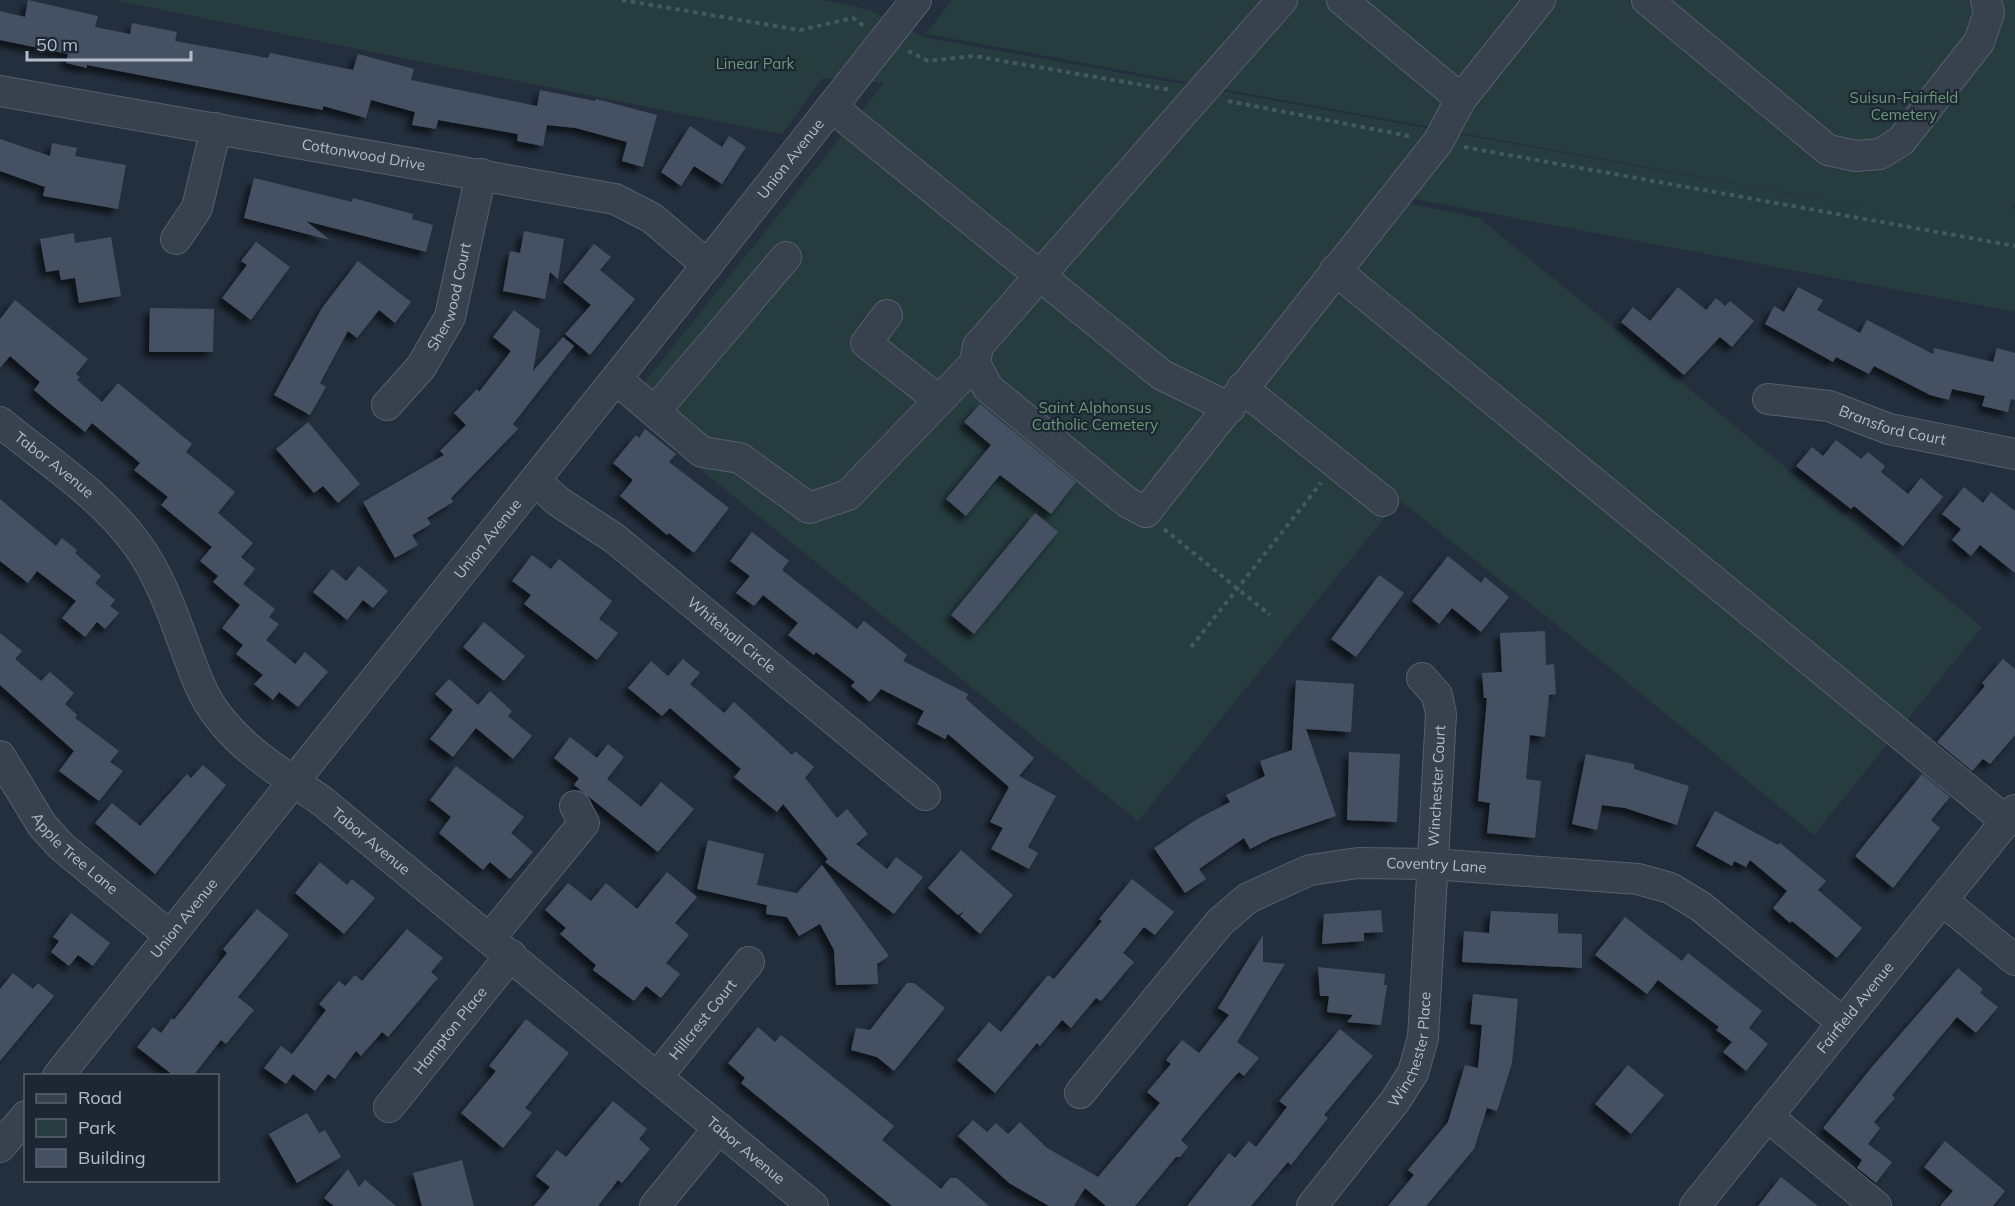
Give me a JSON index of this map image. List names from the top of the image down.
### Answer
{
  "streets": {
    "street": [
      "Cottonwood Drive",
      "Union Avenue",
      "Sherwood Court",
      "Bransford Court",
      "Tabor Avenue",
      "Whitehall Circle",
      "Winchester Court",
      "Apple Tree Lane",
      "Coventry Lane",
      "Fairfield Avenue",
      "Hillcrest Court",
      "Hampton Place",
      "Winchester Place"
    ]
  },
  "crossings": [
    ["Cottonwood Drive", "Union Avenue"],
    ["Cottonwood Drive", "Sherwood Court"],
    ["Union Avenue", "Tabor Avenue"],
    ["Union Avenue", "Whitehall Circle"],
    ["Union Avenue", "Apple Tree Lane"],
    ["Tabor Avenue", "Hillcrest Court"],
    ["Tabor Avenue", "Hampton Place"],
    ["Winchester Court", "Coventry Lane"],
    ["Winchester Court", "Winchester Place"],
    ["Coventry Lane", "Fairfield Avenue"],
    ["Coventry Lane", "Winchester Place"]
  ],
  "parks": ["Linear Park", "Suisun-Fairfield Cemetery", "Saint Alphonsus Catholic Cemetery"],
  "legend": ["Road", "Park", "Building"],
  "scale_bar": "50 m"
}
